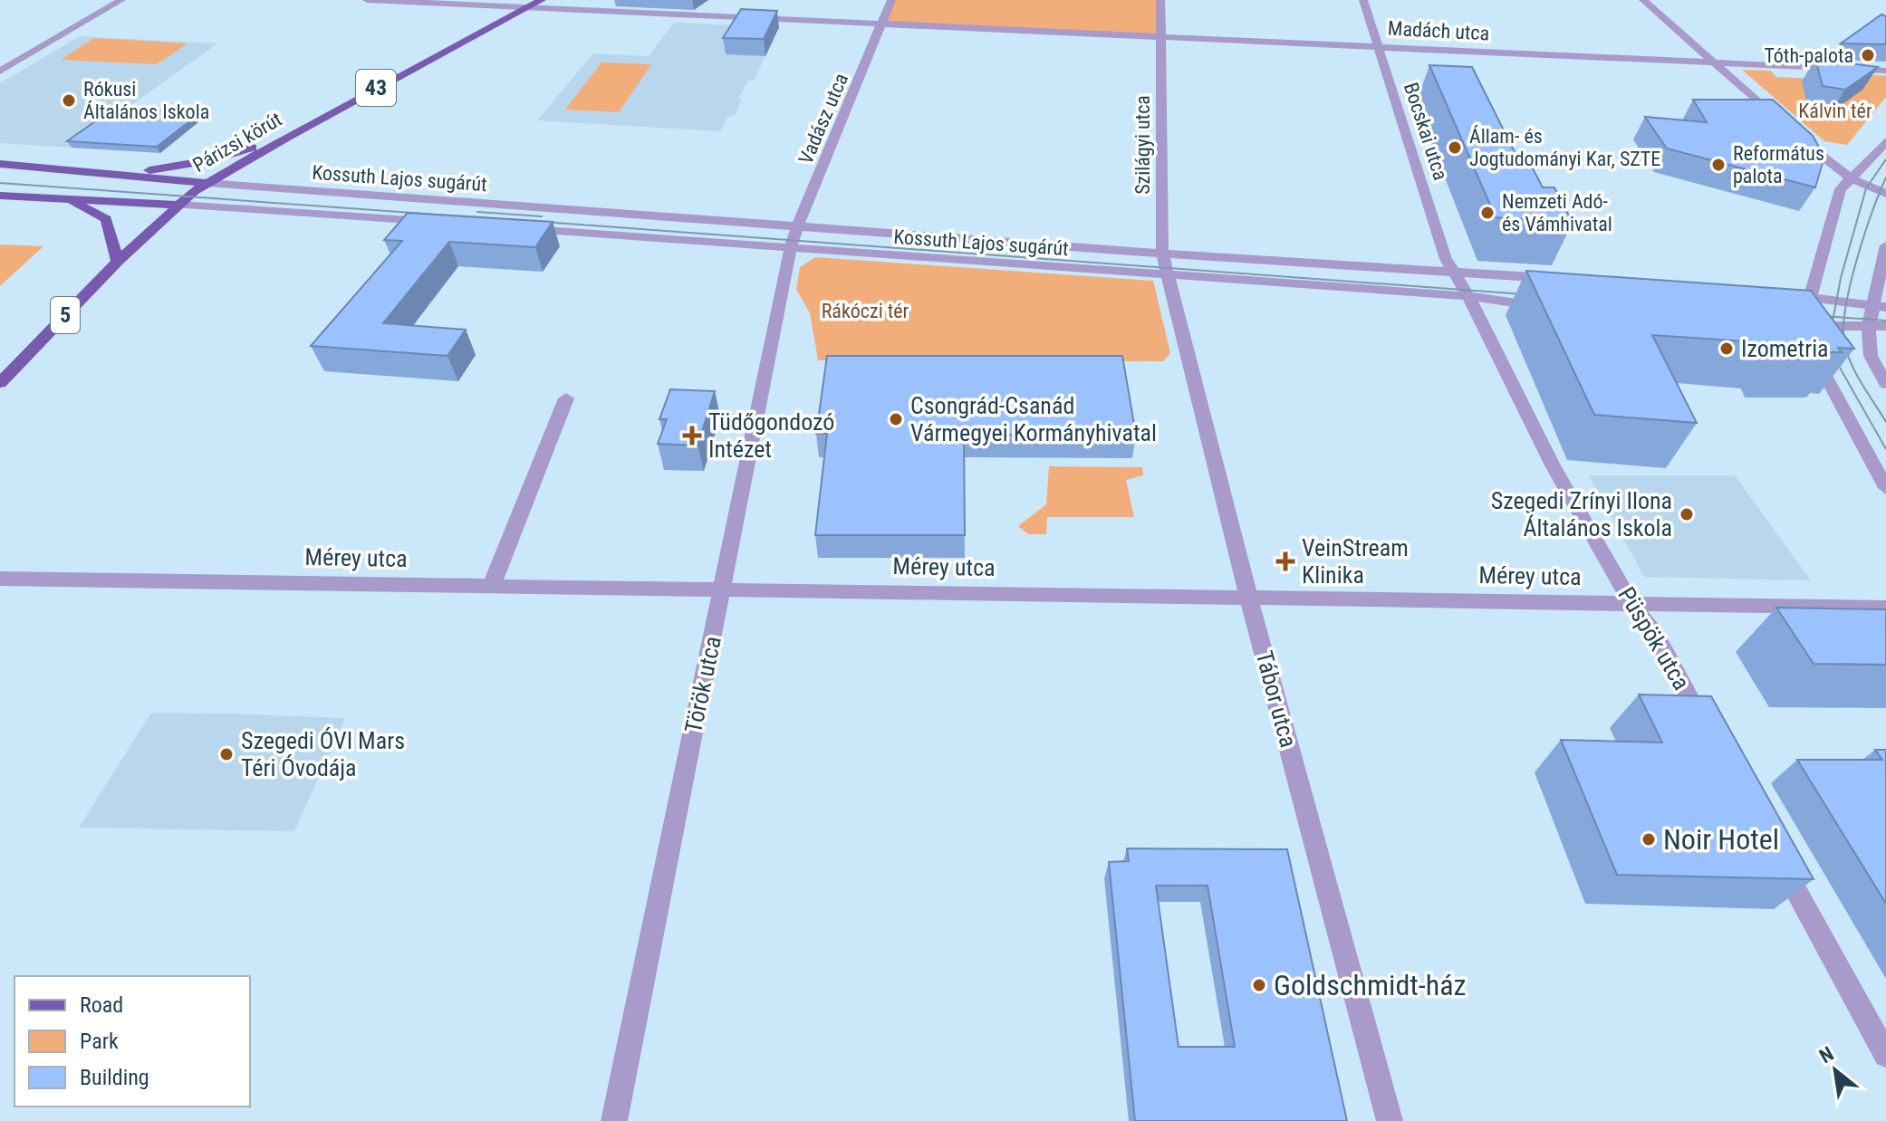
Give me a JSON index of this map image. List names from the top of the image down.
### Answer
{
  "streets": {
    "main road": [
      "43",
      "Párizsi körút",
      "Kossuth Lajos sugárút",
      "5"
    ],
    "street": [
      "Madách utca",
      "Vadász utca",
      "Bocskai utca",
      "Szilágyi utca",
      "Mérey utca",
      "Püspök utca",
      "Török utca",
      "Tábor utca"
    ]
  },
  "crossings": [
    ["Madách utca", "Vadász utca"],
    ["Madách utca", "Bocskai utca"],
    ["Madách utca", "Szilágyi utca"],
    ["Vadász utca", "Kossuth Lajos sugárút"],
    ["Bocskai utca", "Kossuth Lajos sugárút"],
    ["Párizsi körút", "Kossuth Lajos sugárút"],
    ["Szilágyi utca", "Kossuth Lajos sugárút"],
    ["Kossuth Lajos sugárút", "Püspök utca"],
    ["Kossuth Lajos sugárút", "Török utca"],
    ["Kossuth Lajos sugárút", "Tábor utca"],
    ["Mérey utca", "Püspök utca"],
    ["Mérey utca", "Török utca"],
    ["Mérey utca", "Tábor utca"]
  ],
  "parks": ["Kálvin tér", "Rákóczi tér"],
  "places": {
    "other": [
      "Tóth-palota",
      "Rókusi Általános Iskola",
      "Állam- és Jogtudományi Kar, SZTE",
      "Református palota",
      "Nemzeti Adó- és Vámhivatal",
      "Izometria",
      "Csongrád-Csanád Vármegyei Kormányhivatal",
      "Szegedi Zrínyi Ilona Általános Iskola",
      "Szegedi ÓVI Mars Téri Óvodája",
      "Noir Hotel",
      "Goldschmidt-ház"
    ],
    "health": ["Tüdőgondozó Intézet", "VeinStream Klinika"]
  },
  "legend": ["Road", "Park", "Building"],
  "north": "top left"
}
